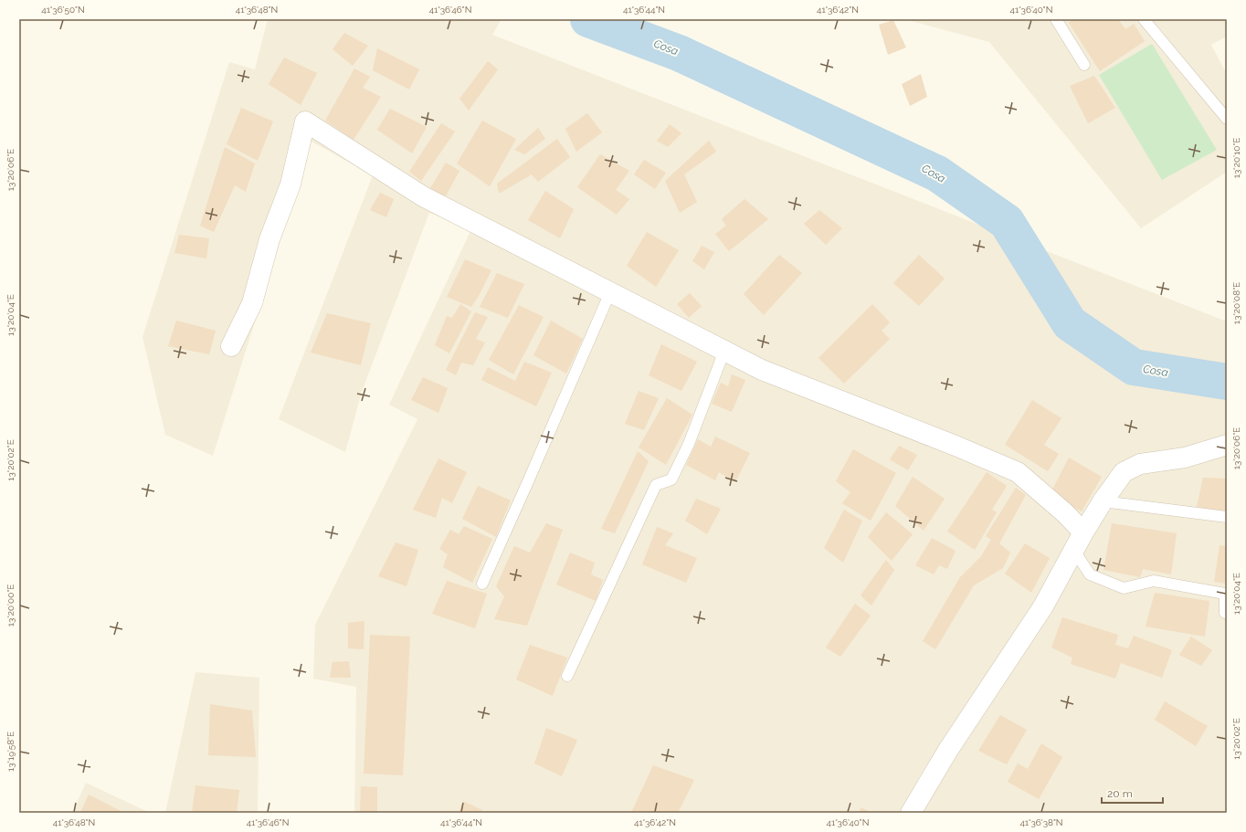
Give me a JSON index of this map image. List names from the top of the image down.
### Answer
{
  "water": ["Cosa"],
  "scale_bar": "20 m",
  "coordinates": [
    "41°36'50\"N",
    "41°36'48\"N",
    "41°36'46\"N",
    "41°36'44\"N",
    "41°36'42\"N",
    "41°36'40\"N",
    "13°20'10\"E",
    "13°20'06\"E",
    "13°20'08\"E",
    "13°20'04\"E",
    "13°20'02\"E",
    "13°20'00\"E",
    "13°19'58\"E",
    "41°36'38\"N"
  ]
}
